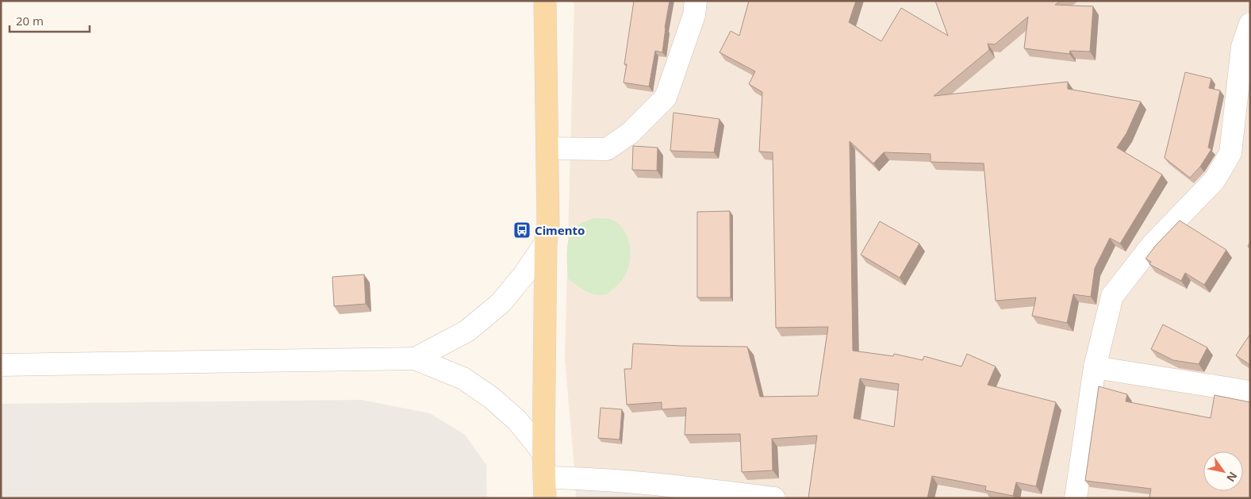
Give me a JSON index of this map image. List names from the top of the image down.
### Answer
{
  "places": {
    "bus stop": ["Cimento"]
  },
  "scale_bar": "20 m",
  "north": "bottom right"
}
